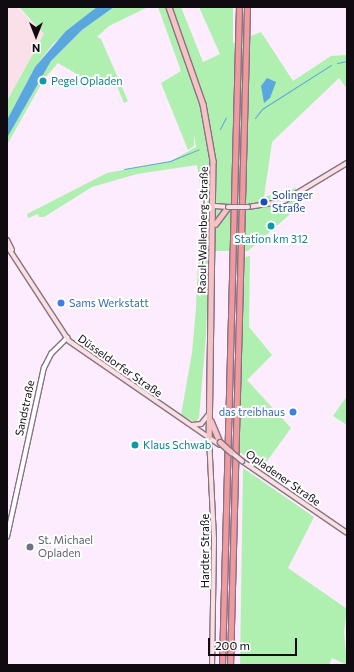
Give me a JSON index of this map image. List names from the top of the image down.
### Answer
{
  "streets": {
    "main road": [
      "Raoul-Wallenberg-Straße",
      "Düsseldorfer Straße",
      "Opladener Straße",
      "Hardter Straße"
    ],
    "street": ["Sandstraße"]
  },
  "crossings": [
    ["Raoul-Wallenberg-Straße", "Düsseldorfer Straße"],
    ["Raoul-Wallenberg-Straße", "Hardter Straße"],
    ["Düsseldorfer Straße", "Sandstraße"],
    ["Düsseldorfer Straße", "Hardter Straße"]
  ],
  "places": [
    "Pegel Opladen",
    "Solinger Straße",
    "Station km 312",
    "Sams Werkstatt",
    "das treibhaus",
    "Klaus Schwab",
    "St. Michael Opladen"
  ],
  "scale_bar": "200 m",
  "north": "bottom"
}
